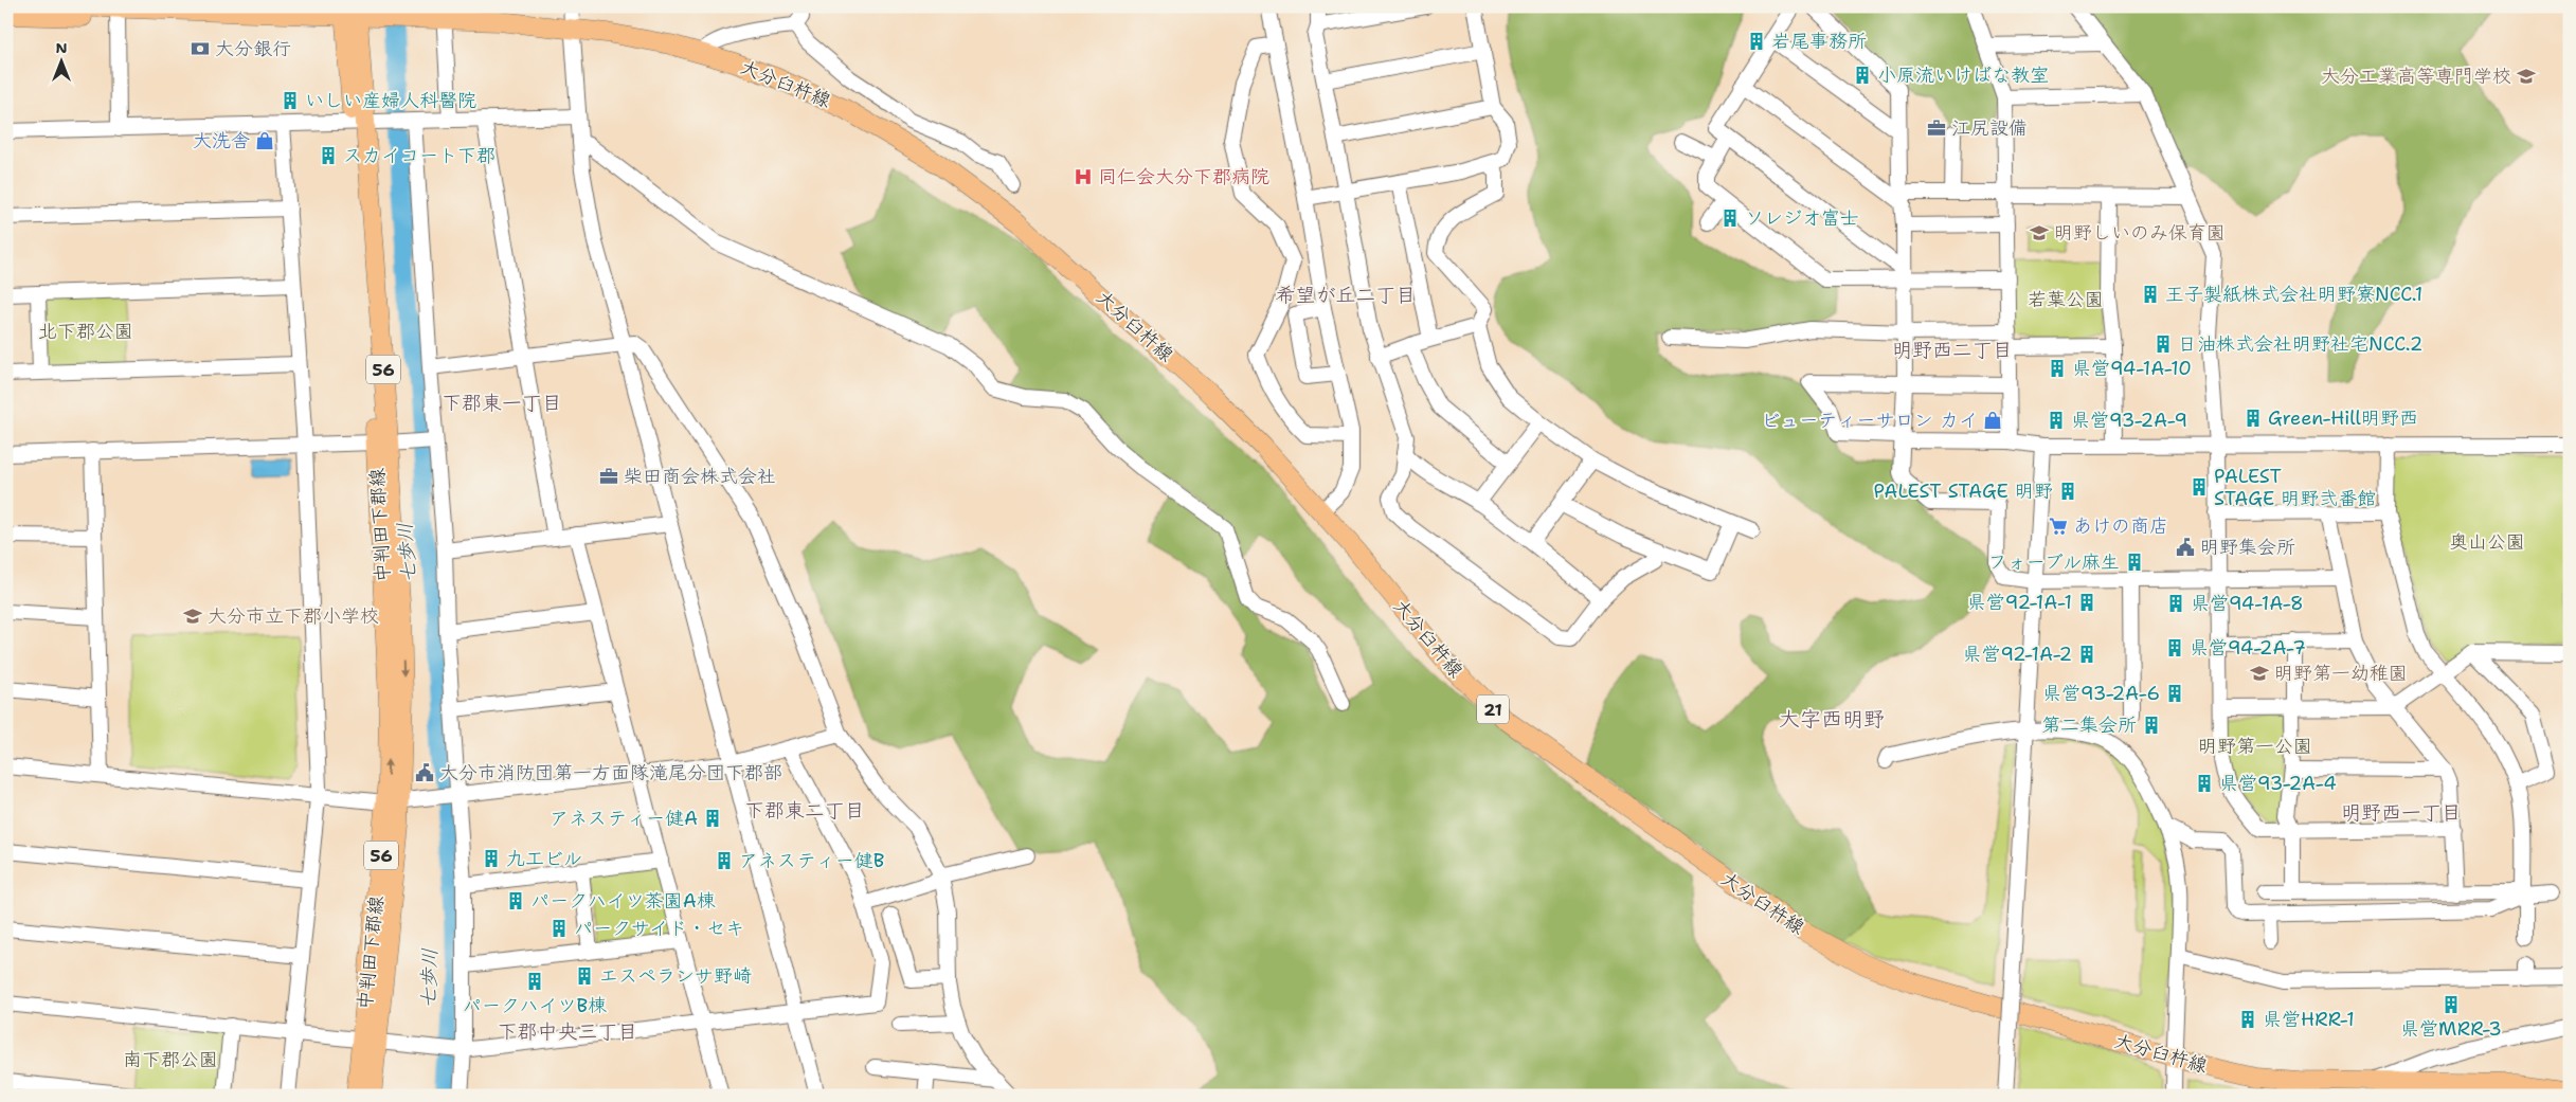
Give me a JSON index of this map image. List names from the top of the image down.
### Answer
{
  "streets": {
    "main road": [
      "大分臼杵線",
      "56",
      "中判田下郡線",
      "21"
    ]
  },
  "crossings": [
    ["大分臼杵線", "中判田下郡線"]
  ],
  "districts": [
    "希望が丘二丁目",
    "明野西二丁目",
    "下郡東一丁目",
    "大字西明野",
    "下郡東二丁目",
    "明野西一丁目",
    "下郡中央三丁目"
  ],
  "water": ["七歩川"],
  "parks": [
    "若葉公園",
    "北下郡公園",
    "奥山公園",
    "明野第一公園",
    "南下郡公園"
  ],
  "places": {
    "building": [
      "岩尾事務所",
      "小原流いけばな教室",
      "いしい産婦人科醫院",
      "スカイコート下郡",
      "ソレジオ富士",
      "王子製紙株式会社明野寮NCC.1",
      "日油株式会社明野社宅NCC.2",
      "県営94-1A-10",
      "Green-Hill明野西",
      "県営93-2A-9",
      "PALEST STAGE 明野弐番館",
      "PALEST STAGE 明野",
      "フォーブル麻生",
      "県営92-1A-1",
      "県営94-1A-8",
      "県営94-2A-7",
      "県営92-1A-2",
      "県営93-2A-6",
      "第二集会所",
      "県営93-2A-4",
      "アネスティー健A",
      "九工ビル",
      "アネスティー健B",
      "パークハイツ茶園A棟",
      "パークサイド・セキ",
      "エスペランサ野崎",
      "パークハイツB棟",
      "県営MRR-3",
      "県営HRR-1"
    ],
    "bank": ["大分銀行"],
    "school or university": [
      "大分工業高等専門学校",
      "明野しいのみ保育園",
      "大分市立下郡小学校",
      "明野第一幼稚園"
    ],
    "office": ["江尻設備", "柴田商会株式会社"],
    "shop": ["大洗舎", "ビューティーサロン カイ"],
    "hospital": ["同仁会大分下郡病院"],
    "supermarket": ["あけの商店"],
    "public building": ["明野集会所", "大分市消防団第一方面隊滝尾分団下郡部"]
  },
  "north": "top"
}
